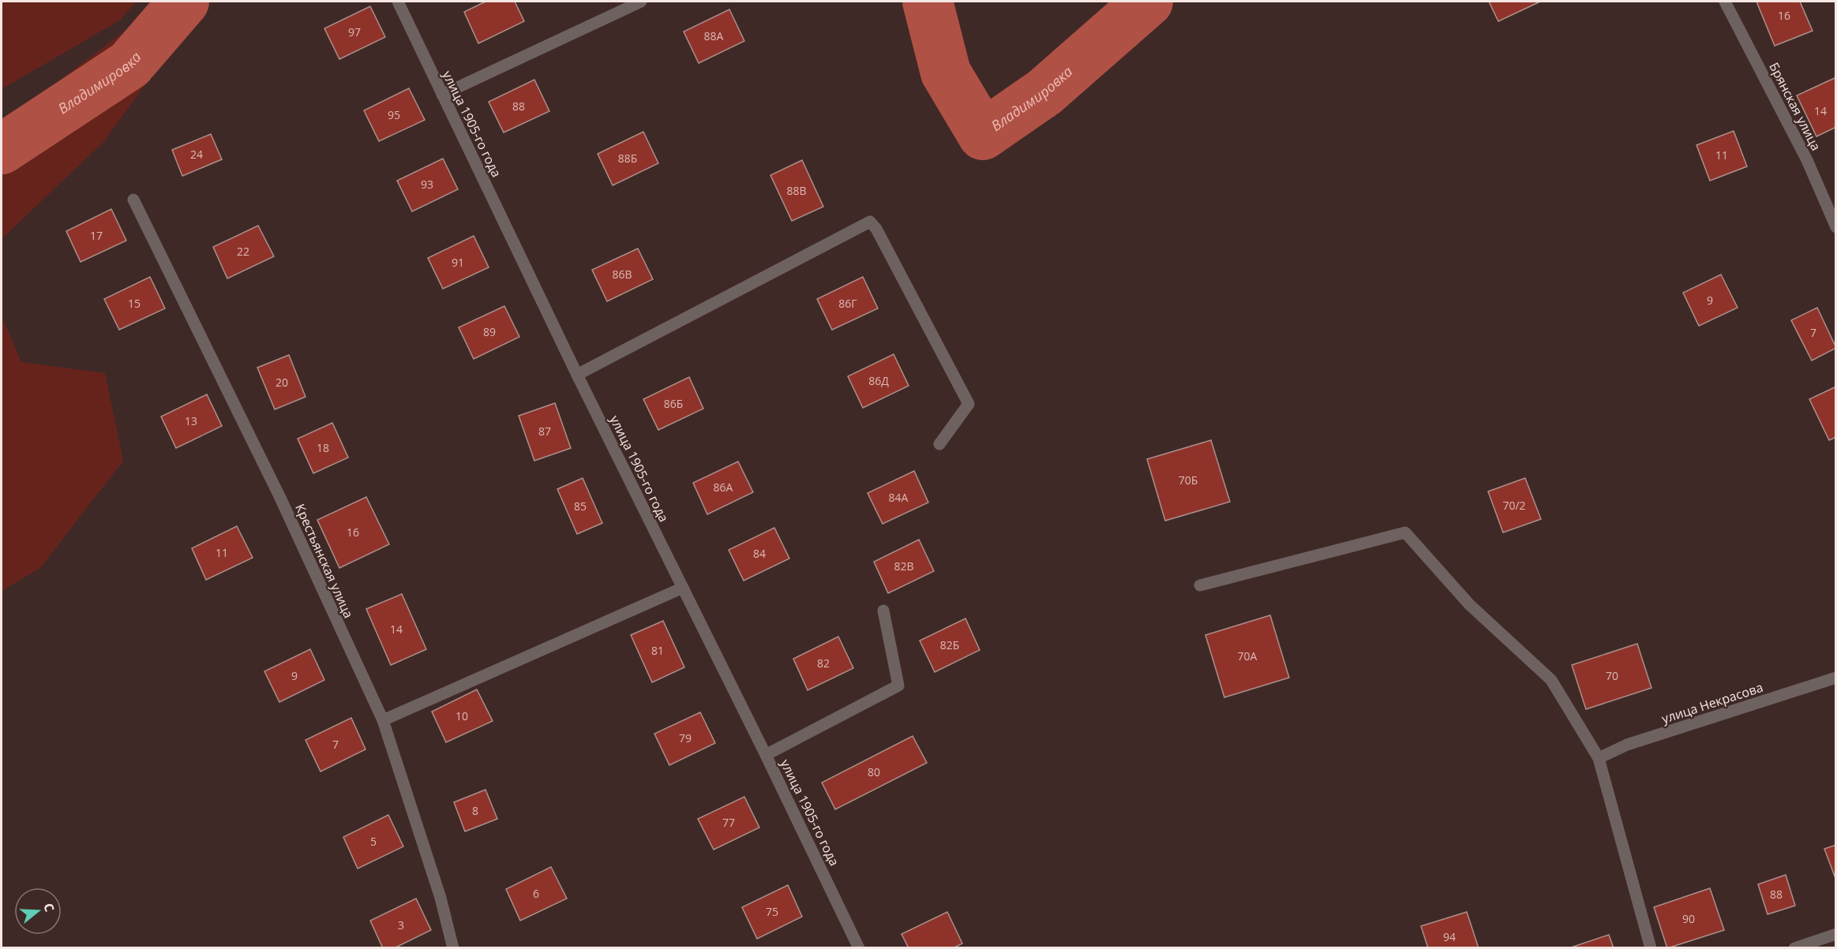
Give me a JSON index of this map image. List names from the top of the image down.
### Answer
{
  "streets": {
    "street": [
      "Брянская улица",
      "улица 1905-го года",
      "Крестьянская улица",
      "улица Некрасова"
    ]
  },
  "water": ["Владимировка"],
  "house_numbers": [
    "16",
    "97",
    "88А",
    "88",
    "14",
    "95",
    "24",
    "11",
    "88Б",
    "93",
    "88В",
    "17",
    "22",
    "91",
    "86В",
    "9",
    "15",
    "86Г",
    "89",
    "7",
    "86Д",
    "20",
    "86Б",
    "13",
    "87",
    "18",
    "70Б",
    "86А",
    "84А",
    "70/2",
    "85",
    "16",
    "11",
    "84",
    "82В",
    "14",
    "82Б",
    "81",
    "70А",
    "82",
    "9",
    "70",
    "10",
    "79",
    "7",
    "80",
    "8",
    "77",
    "5",
    "6",
    "88",
    "75",
    "90",
    "3",
    "94"
  ],
  "north": "right"
}
